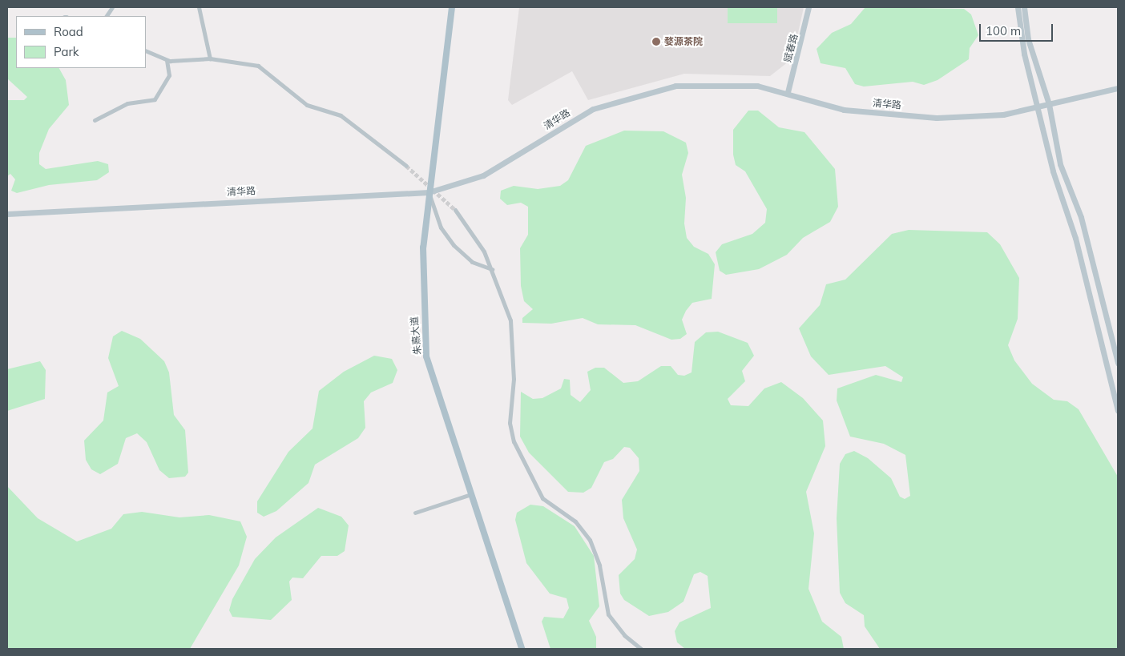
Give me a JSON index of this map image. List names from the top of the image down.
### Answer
{
  "streets": {
    "main road": ["赋春路", "清华路", "朱熹大道"]
  },
  "crossings": [
    ["赋春路", "清华路"],
    ["清华路", "朱熹大道"]
  ],
  "places": ["婺源茶院"],
  "legend": ["Road", "Park"],
  "scale_bar": "100 m"
}
